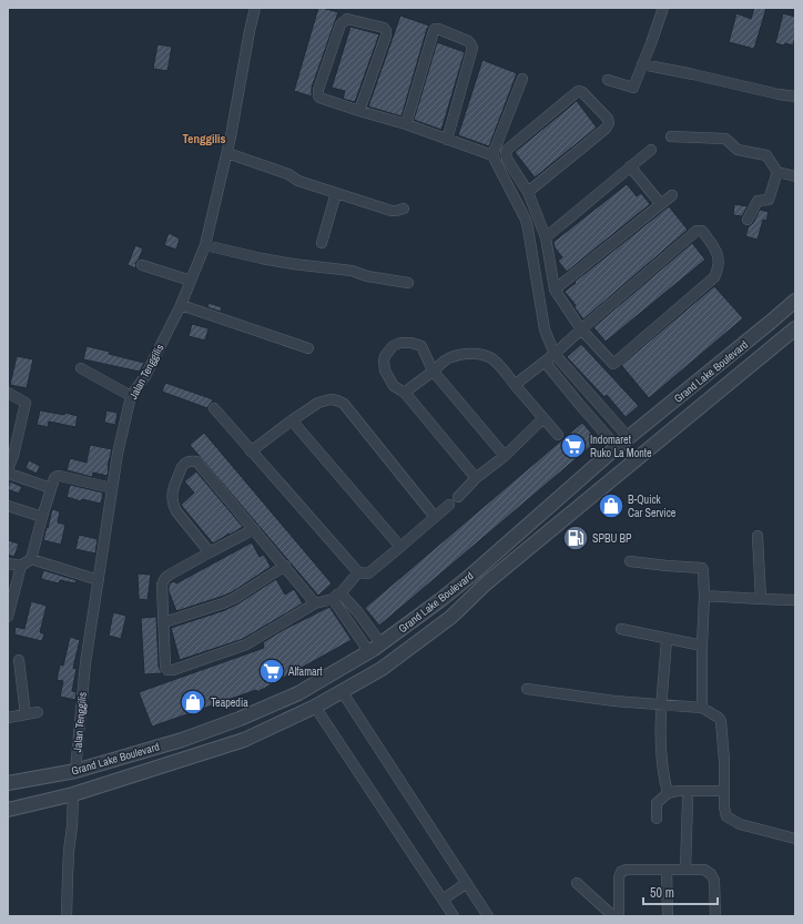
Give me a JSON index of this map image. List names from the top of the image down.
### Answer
{
  "streets": {
    "street": ["Jalan Tenggilis", "Grand Lake Boulevard"]
  },
  "crossings": [
    ["Jalan Tenggilis", "Grand Lake Boulevard"]
  ],
  "districts": ["Tenggilis"],
  "places": {
    "supermarket": ["Indomaret Ruko La Monte", "Alfamart"],
    "shop": ["B-Quick Car Service", "Teapedia"],
    "fuel station": ["SPBU BP"]
  },
  "scale_bar": "50 m"
}
